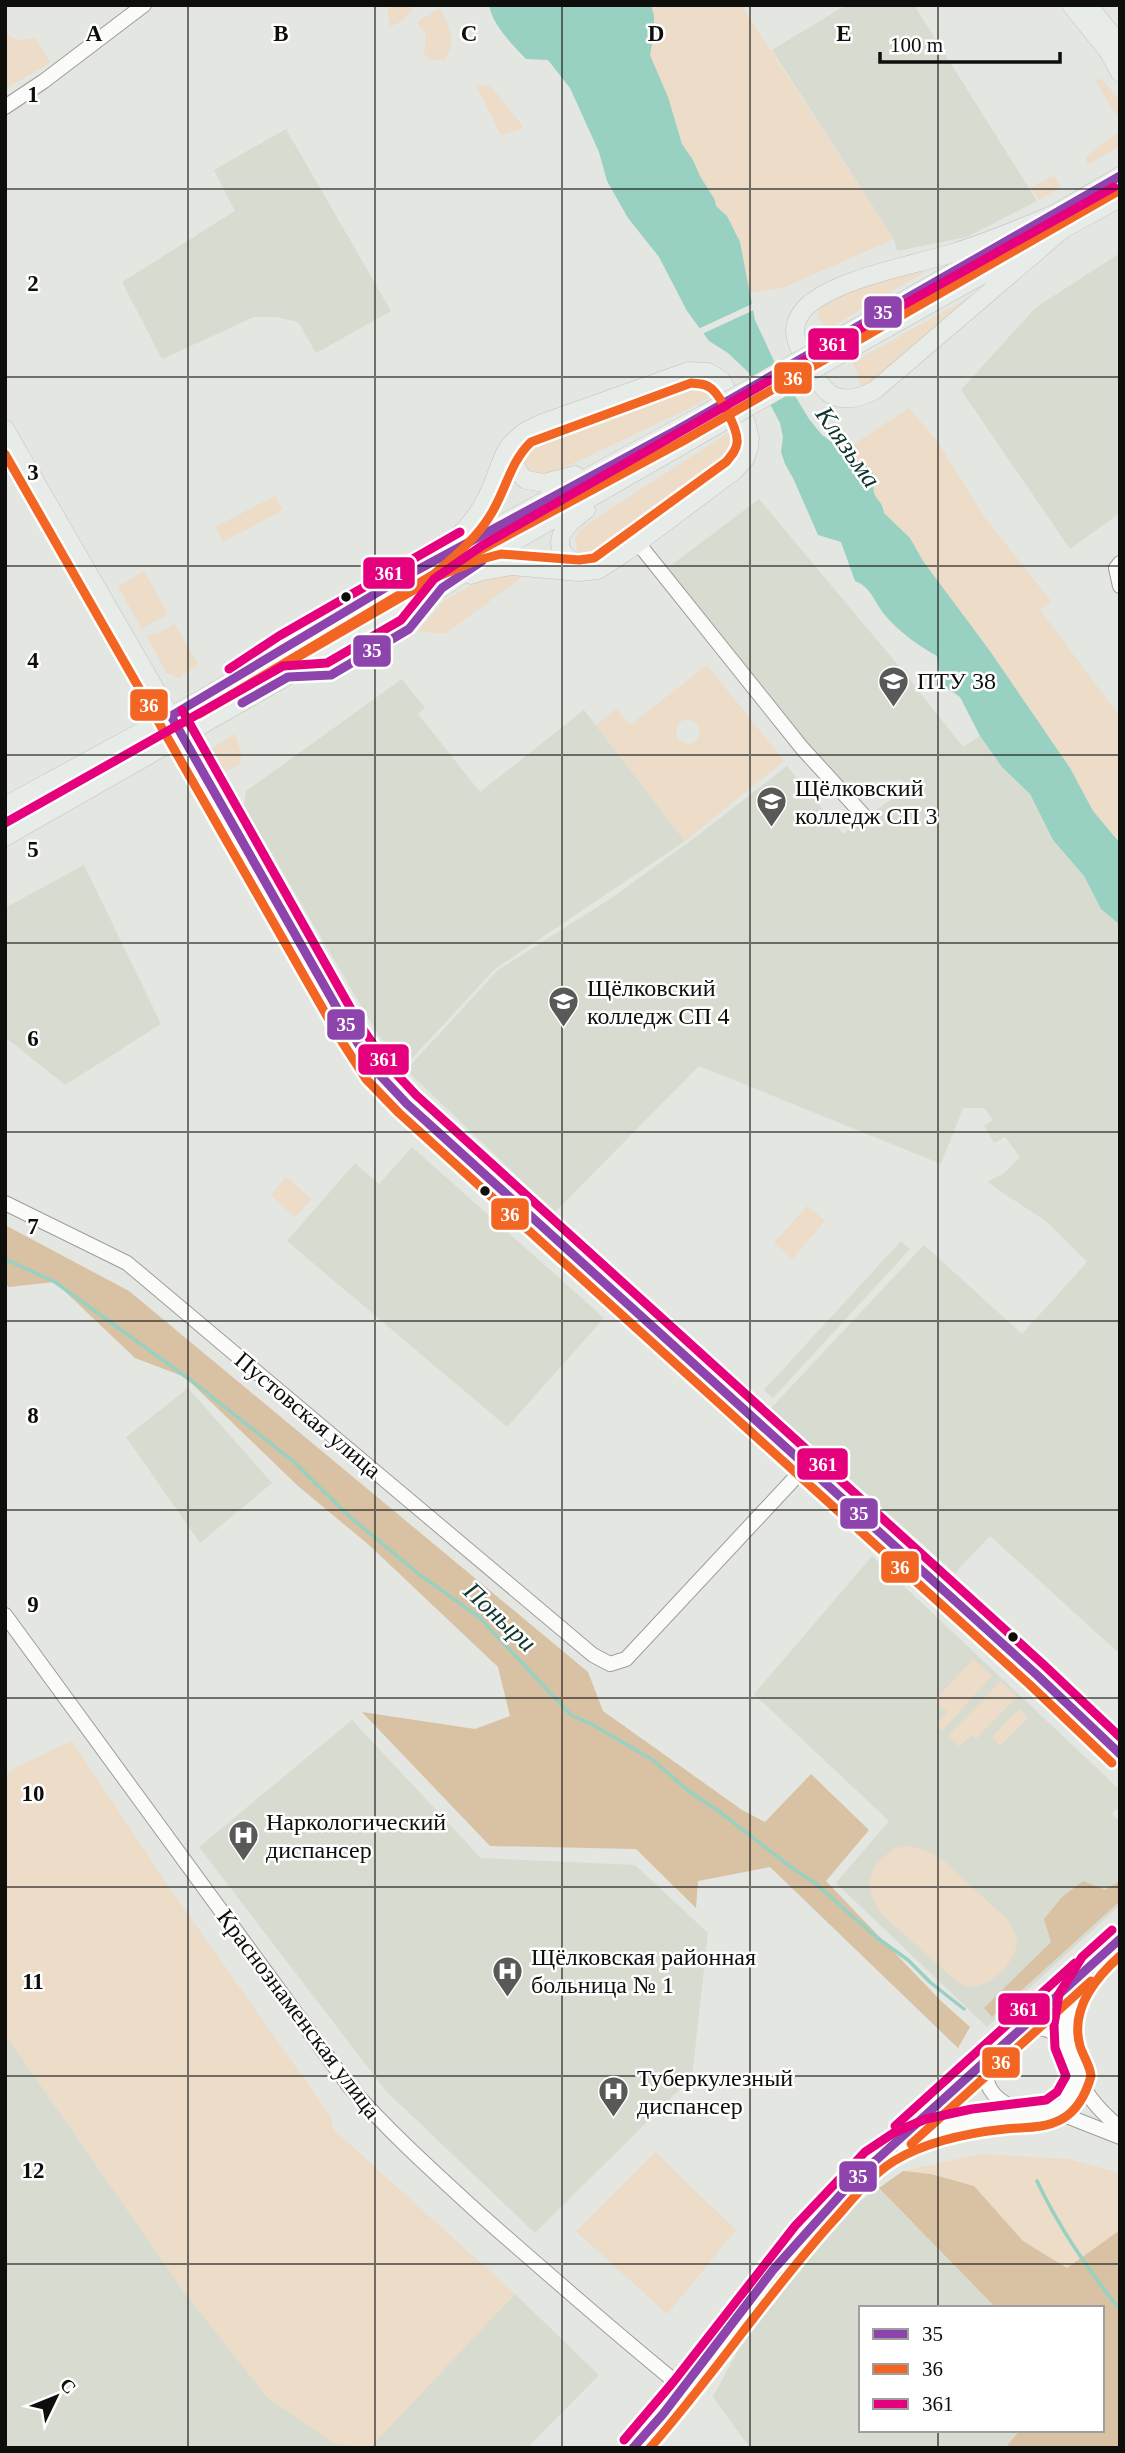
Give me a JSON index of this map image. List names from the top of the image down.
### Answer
{
  "streets": {
    "street": ["Пустовская улица", "Краснознаменская улица"]
  },
  "water": ["Клязьма", "Поныри"],
  "places": {
    "school or university": ["ПТУ 38", "Щёлковский колледж СП 3", "Щёлковский колледж СП 4"],
    "hospital": ["Наркологический диспансер", "Щёлковская районная больница № 1", "Туберкулезный диспансер"]
  },
  "lines": ["transit line 35", "transit line 361", "transit line 36"],
  "legend": ["35", "36", "361"],
  "scale_bar": "100 m",
  "north": "top right",
  "grid": {
    "columns": [
      "A",
      "B",
      "C",
      "D",
      "E"
    ],
    "rows": [
      "1",
      "2",
      "3",
      "4",
      "5",
      "6",
      "7",
      "8",
      "9",
      "10",
      "11",
      "12"
    ]
  }
}
